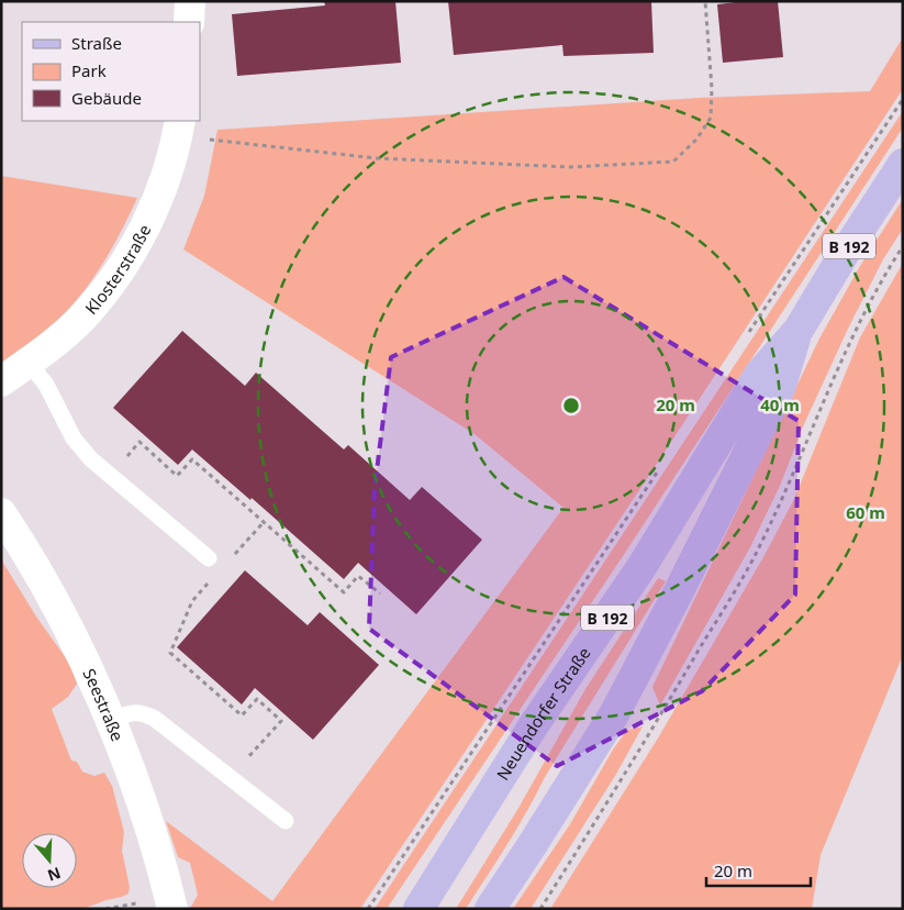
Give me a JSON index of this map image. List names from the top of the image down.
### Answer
{
  "streets": {
    "main road": ["B 192", "Neuendorfer Straße"],
    "street": ["Klosterstraße", "Seestraße"]
  },
  "legend": ["Straße", "Park", "Gebäude"],
  "scale_bar": "20 m",
  "north": "bottom",
  "rings": ["20 m", "40 m", "60 m"]
}
